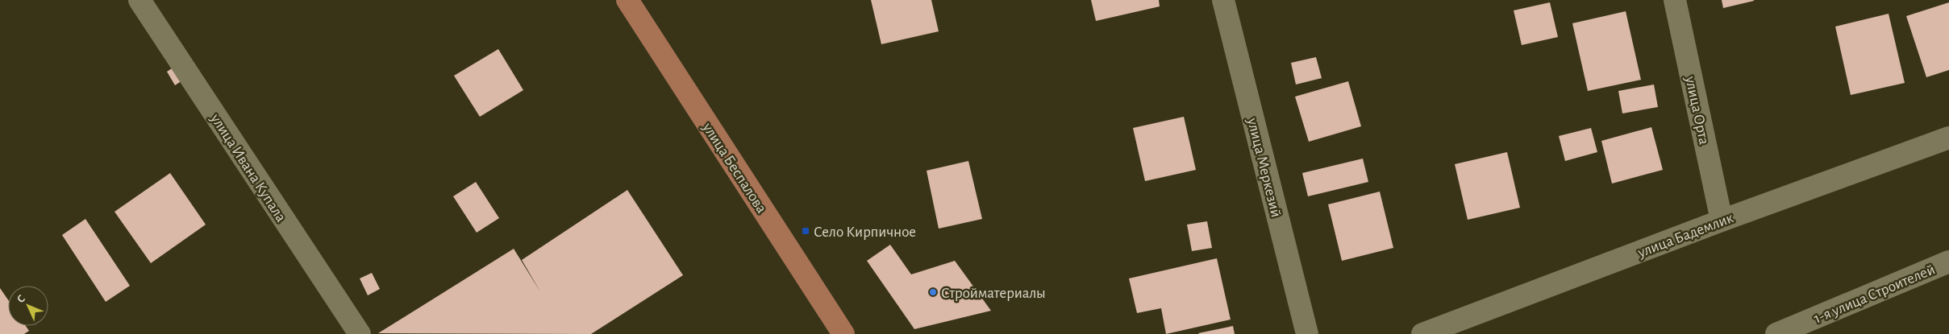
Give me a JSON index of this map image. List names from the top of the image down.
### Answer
{
  "streets": {
    "main road": ["улица Беспалова"],
    "street": [
      "улица Орта",
      "улица Ивана Купала",
      "улица Меркезий",
      "улица Бадемлик",
      "1-я улица Строителей"
    ]
  },
  "crossings": [
    ["улица Орта", "улица Бадемлик"]
  ],
  "places": {
    "transit": ["Село Кирпичное"],
    "other": ["Стройматериалы"]
  },
  "north": "top left"
}
